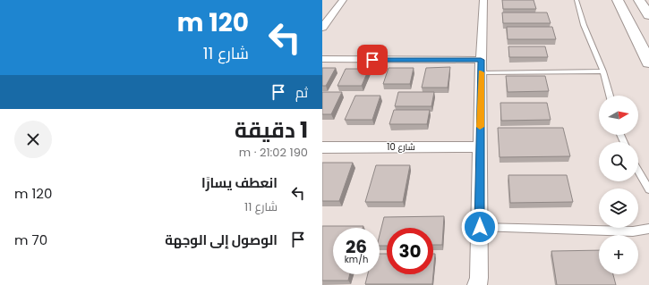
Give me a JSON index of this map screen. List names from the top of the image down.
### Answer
{
  "streets": {
    "street": ["شارع 10"]
  },
  "north": "right",
  "page": {
    "turn": ["120 m", "شارع 11"],
    "then": "ثم",
    "map_buttons": "+",
    "heading": ["1 دقيقة", "190 m · 21:02"],
    "list": [
      {
        "name": "انعطف يسارًا",
        "note": "شارع 11",
        "value": "120 m"
      },
      {
        "name": "الوصول إلى الوجهة",
        "value": "70 m"
      }
    ],
    "speed": "26 km/h",
    "limit": "30"
  }
}
